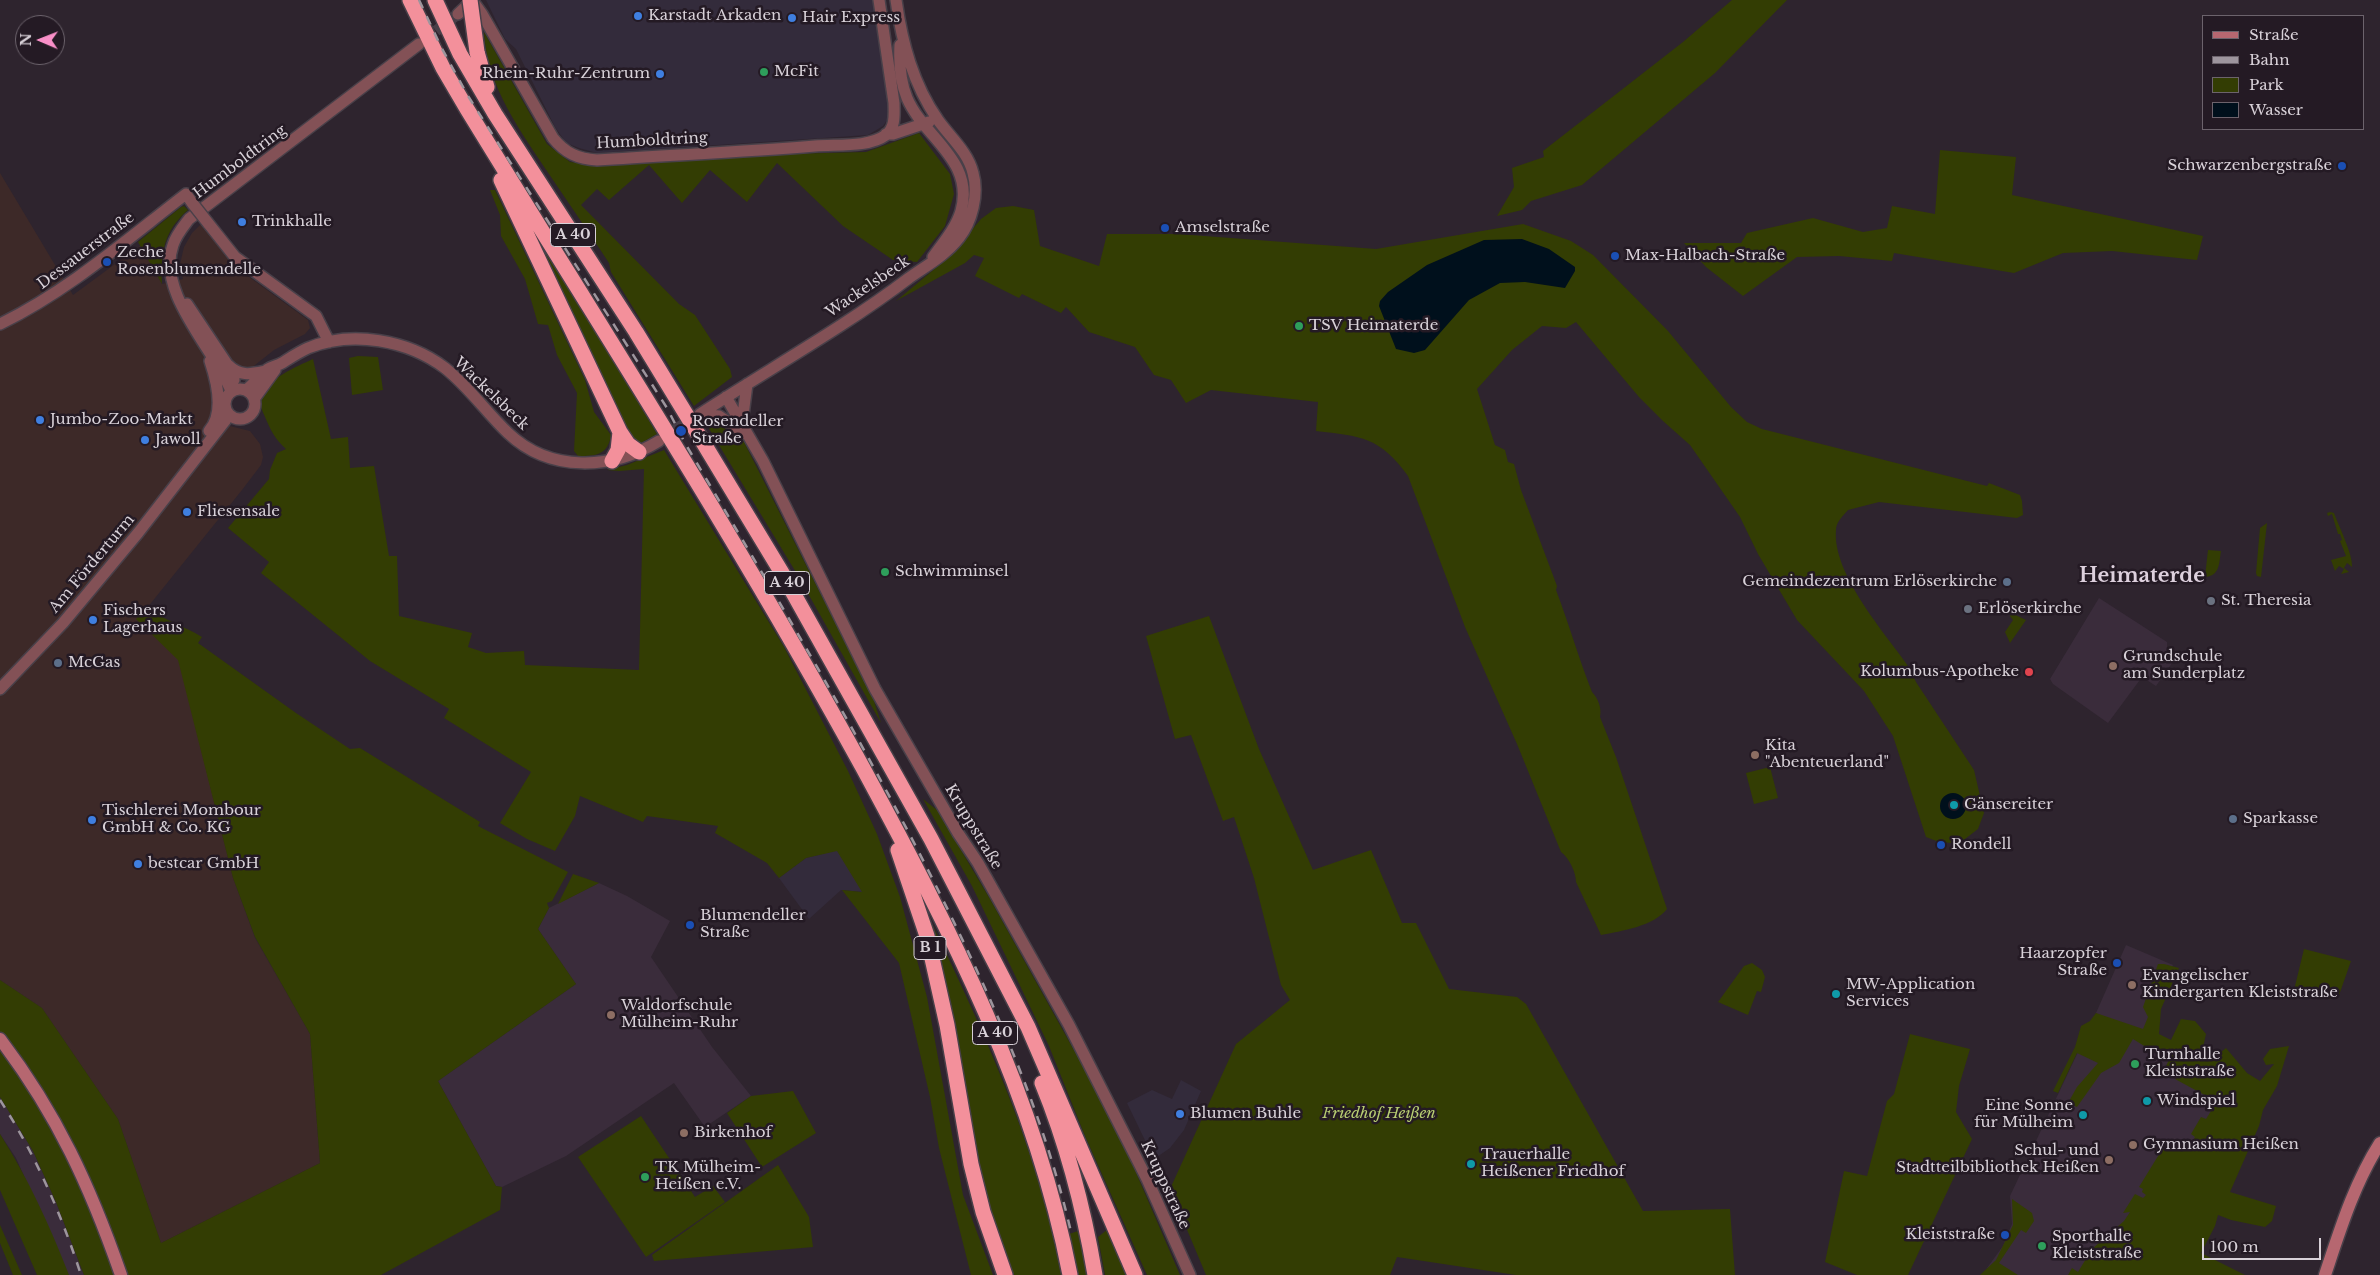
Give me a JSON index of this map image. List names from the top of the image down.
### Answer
{
  "streets": {
    "highway": ["A 40", "B 1"],
    "street": [
      "Humboldtring",
      "Dessauerstraße",
      "Wackelsbeck",
      "Am Förderturm",
      "Kruppstraße"
    ]
  },
  "crossings": [
    ["Humboldtring", "Wackelsbeck"],
    ["Humboldtring", "Am Förderturm"],
    ["A 40", "B 1"],
    ["Dessauerstraße", "Wackelsbeck"],
    ["Dessauerstraße", "Am Förderturm"],
    ["Wackelsbeck", "Am Förderturm"],
    ["Wackelsbeck", "Kruppstraße"]
  ],
  "districts": ["Heimaterde"],
  "parks": ["Friedhof Heißen"],
  "places": [
    "Karstadt Arkaden",
    "Hair Express",
    "McFit",
    "Rhein-Ruhr-Zentrum",
    "Schwarzenbergstraße",
    "Trinkhalle",
    "Amselstraße",
    "Max-Halbach-Straße",
    "Zeche Rosenblumendelle",
    "TSV Heimaterde",
    "Jumbo-Zoo-Markt",
    "Rosendeller Straße",
    "Jawoll",
    "Fliesensale",
    "Schwimminsel",
    "Gemeindezentrum Erlöserkirche",
    "St. Theresia",
    "Erlöserkirche",
    "Fischers Lagerhaus",
    "McGas",
    "Grundschule am Sunderplatz",
    "Kolumbus-Apotheke",
    "Kita \"Abenteuerland\"",
    "Gänsereiter",
    "Sparkasse",
    "Tischlerei Mombour GmbH & Co. KG",
    "Rondell",
    "bestcar GmbH",
    "Blumendeller Straße",
    "Haarzopfer Straße",
    "Evangelischer Kindergarten Kleiststraße",
    "MW-Application Services",
    "Waldorfschule Mülheim-Ruhr",
    "Turnhalle Kleiststraße",
    "Windspiel",
    "Blumen Buhle",
    "Eine Sonne für Mülheim",
    "Birkenhof",
    "Gymnasium Heißen",
    "Schul- und Stadtteilbibliothek Heißen",
    "Trauerhalle Heißener Friedhof",
    "TK Mülheim- Heißen e.V.",
    "Kleiststraße",
    "Sporthalle Kleiststraße"
  ],
  "legend": [
    "Straße",
    "Bahn",
    "Park",
    "Wasser"
  ],
  "scale_bar": "100 m",
  "north": "left"
}
